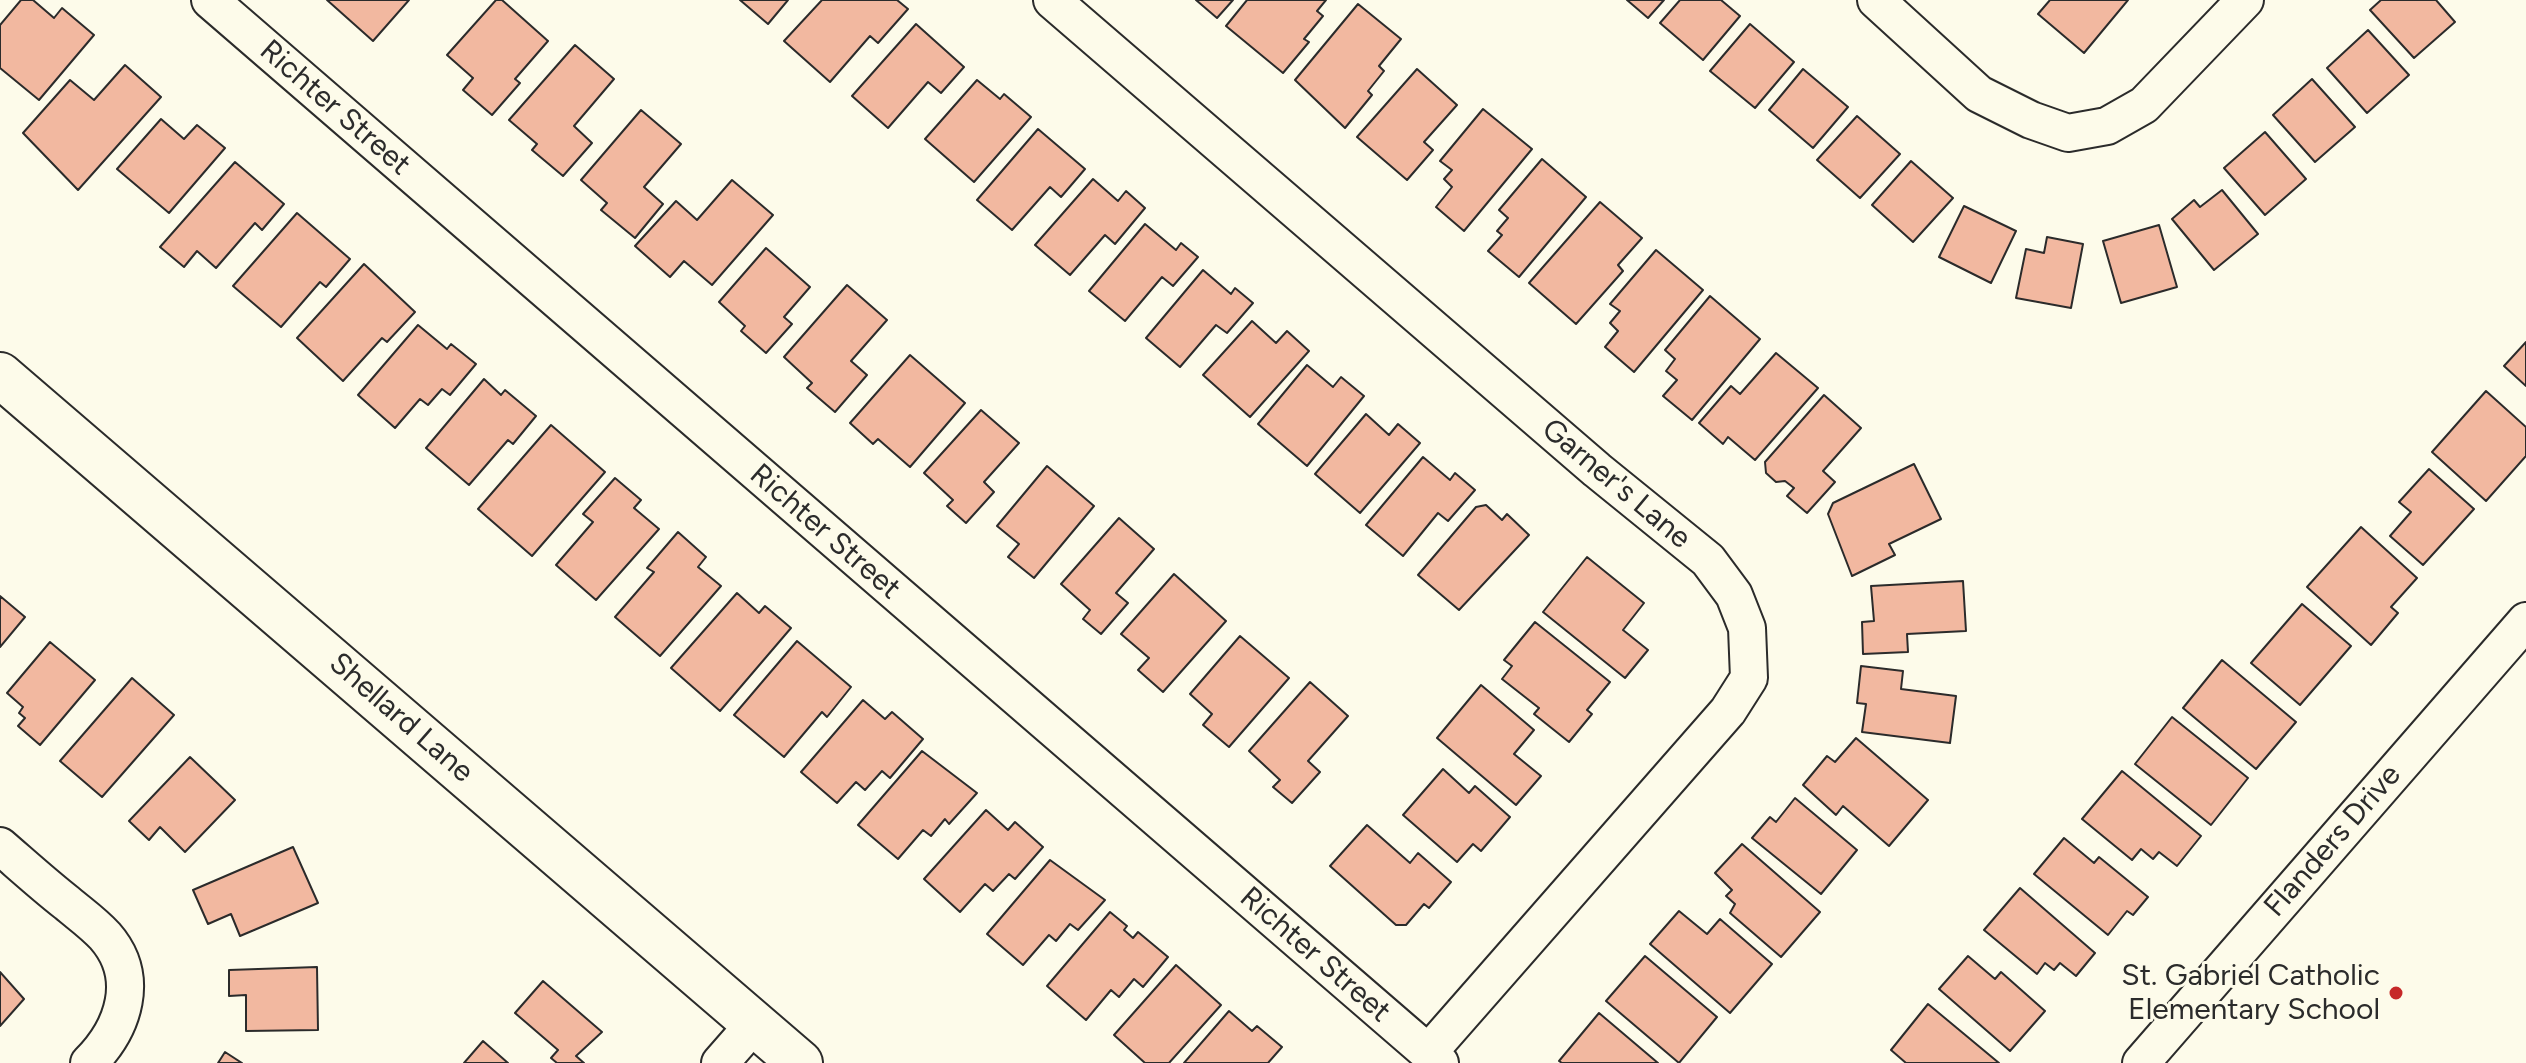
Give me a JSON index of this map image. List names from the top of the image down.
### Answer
{
  "streets": {
    "main road": ["Shellard Lane"],
    "street": ["Richter Street", "Garner's Lane", "Flanders Drive"]
  },
  "crossings": [
    ["Richter Street", "Garner's Lane"]
  ],
  "places": ["St. Gabriel Catholic Elementary School"]
}
